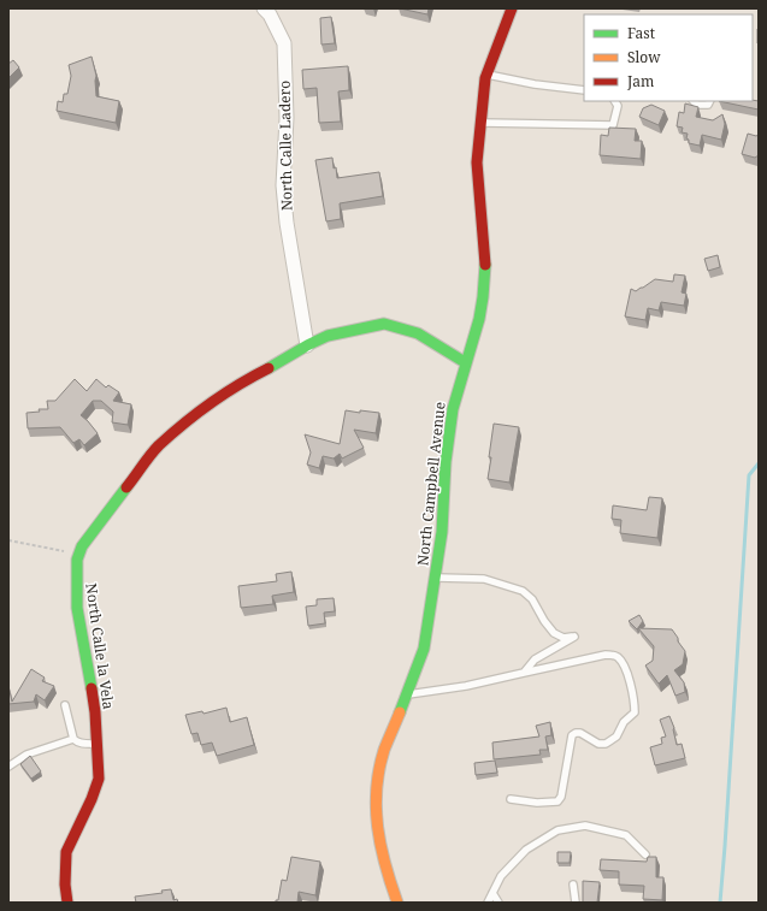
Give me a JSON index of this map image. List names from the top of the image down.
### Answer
{
  "streets": {
    "main road": ["North Campbell Avenue", "North Calle la Vela"],
    "street": ["North Calle Ladero"]
  },
  "crossings": [
    ["North Calle Ladero", "North Calle la Vela"],
    ["North Campbell Avenue", "North Calle la Vela"]
  ],
  "legend": ["Fast", "Slow", "Jam"]
}
